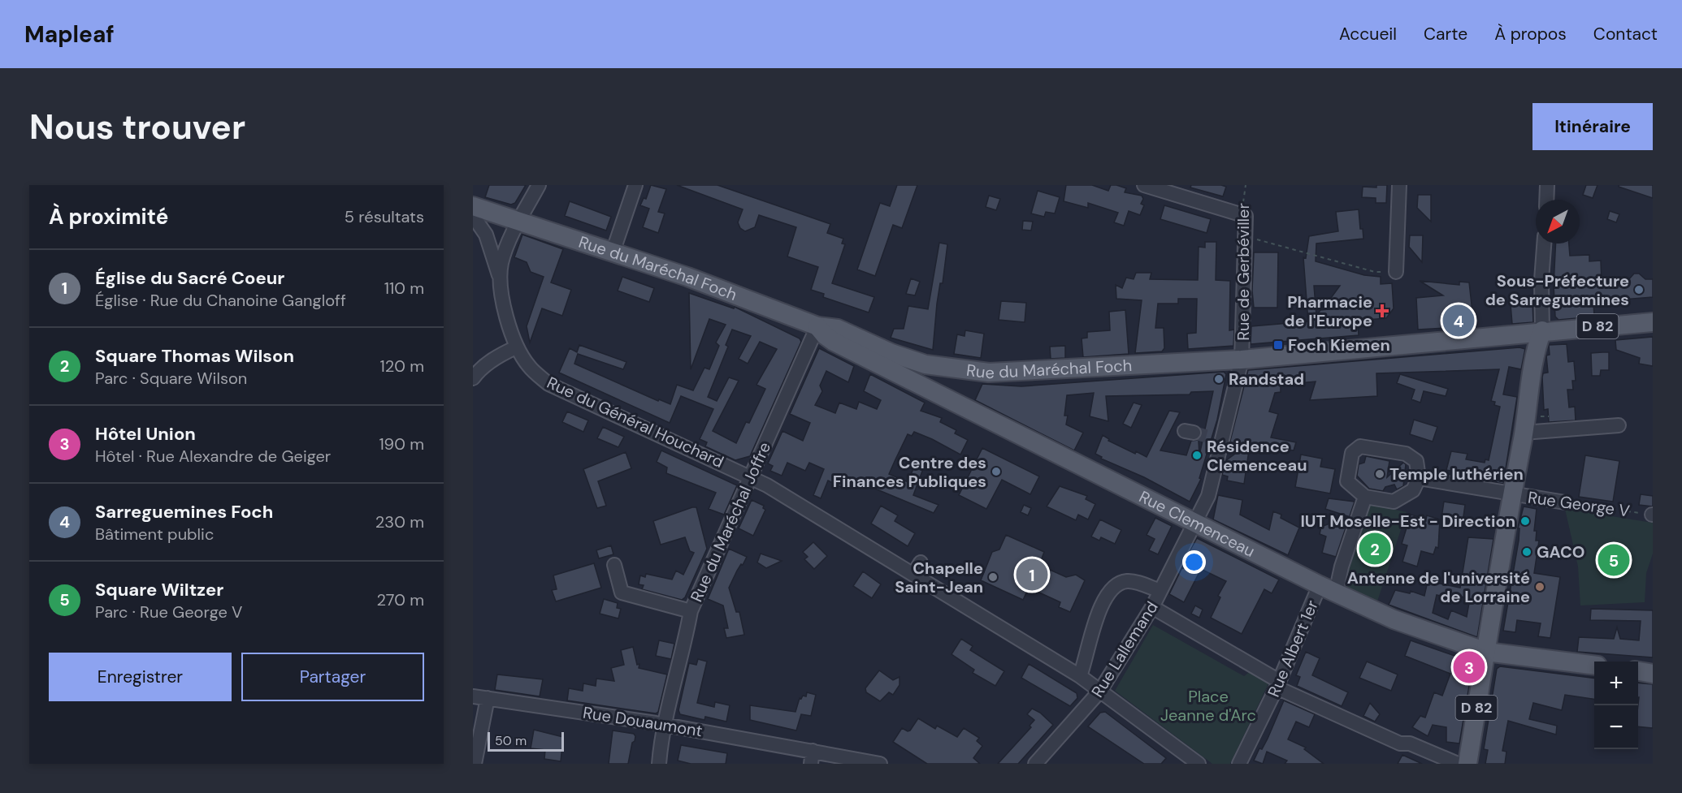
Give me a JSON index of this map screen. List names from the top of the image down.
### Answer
{
  "streets": {
    "main road": ["Rue du Maréchal Foch", "D 82", "Rue Clemenceau"],
    "street": [
      "Rue de Gerbéviller",
      "Rue du Général Houchard",
      "Rue George V",
      "Rue du Maréchal Joffre",
      "Rue Albert 1er",
      "Rue Lallemand",
      "Rue Douaumont"
    ]
  },
  "crossings": [
    ["Rue du Maréchal Foch", "Rue de Gerbéviller"],
    ["Rue du Maréchal Foch", "D 82"],
    ["Rue du Maréchal Foch", "Rue du Général Houchard"],
    ["Rue du Maréchal Foch", "Rue du Maréchal Joffre"],
    ["Rue du Maréchal Foch", "Rue Clemenceau"],
    ["Rue de Gerbéviller", "Rue Lallemand"],
    ["D 82", "Rue George V"],
    ["D 82", "Rue Clemenceau"],
    ["Rue du Général Houchard", "Rue du Maréchal Joffre"],
    ["Rue du Général Houchard", "Rue Lallemand"],
    ["Rue George V", "Rue Albert 1er"],
    ["Rue du Maréchal Joffre", "Rue Clemenceau"],
    ["Rue du Maréchal Joffre", "Rue Douaumont"],
    ["Rue Clemenceau", "Rue Albert 1er"],
    ["Rue Clemenceau", "Rue Lallemand"]
  ],
  "parks": ["Place Jeanne d'Arc"],
  "places": {
    "other": [
      "Sous-Préfecture de Sarreguemines",
      "Randstad",
      "Résidence Clemenceau",
      "Centre des Finances Publiques",
      "Temple luthérien",
      "IUT Moselle-Est - Direction",
      "GACO",
      "Chapelle Saint-Jean",
      "Antenne de l'université de Lorraine"
    ],
    "health": ["Pharmacie de l'Europe"],
    "transit": ["Foch Kiemen"]
  },
  "scale_bar": "50 m",
  "north": "bottom left",
  "page": {
    "header": "Mapleaf",
    "nav": [
      "Accueil",
      "Carte",
      "À propos",
      "Contact"
    ],
    "buttons": [
      "Itinéraire",
      ["Enregistrer", "Partager"]
    ],
    "title": "Nous trouver",
    "heading": ["À proximité", "5 résultats"],
    "list": [
      {
        "mark": "1",
        "name": "Église du Sacré Coeur",
        "note": "Église · Rue du Chanoine Gangloff",
        "value": "110 m"
      },
      {
        "mark": "2",
        "name": "Square Thomas Wilson",
        "note": "Parc · Square Wilson",
        "value": "120 m"
      },
      {
        "mark": "3",
        "name": "Hôtel Union",
        "note": "Hôtel · Rue Alexandre de Geiger",
        "value": "190 m"
      },
      {
        "mark": "4",
        "name": "Sarreguemines Foch",
        "note": "Bâtiment public",
        "value": "230 m"
      },
      {
        "mark": "5",
        "name": "Square Wiltzer",
        "note": "Parc · Rue George V",
        "value": "270 m"
      }
    ],
    "pins": [
      "4",
      "2",
      "5",
      "1",
      "3"
    ],
    "map_buttons": ["+", "−"],
    "scale": "50 m"
  }
}
